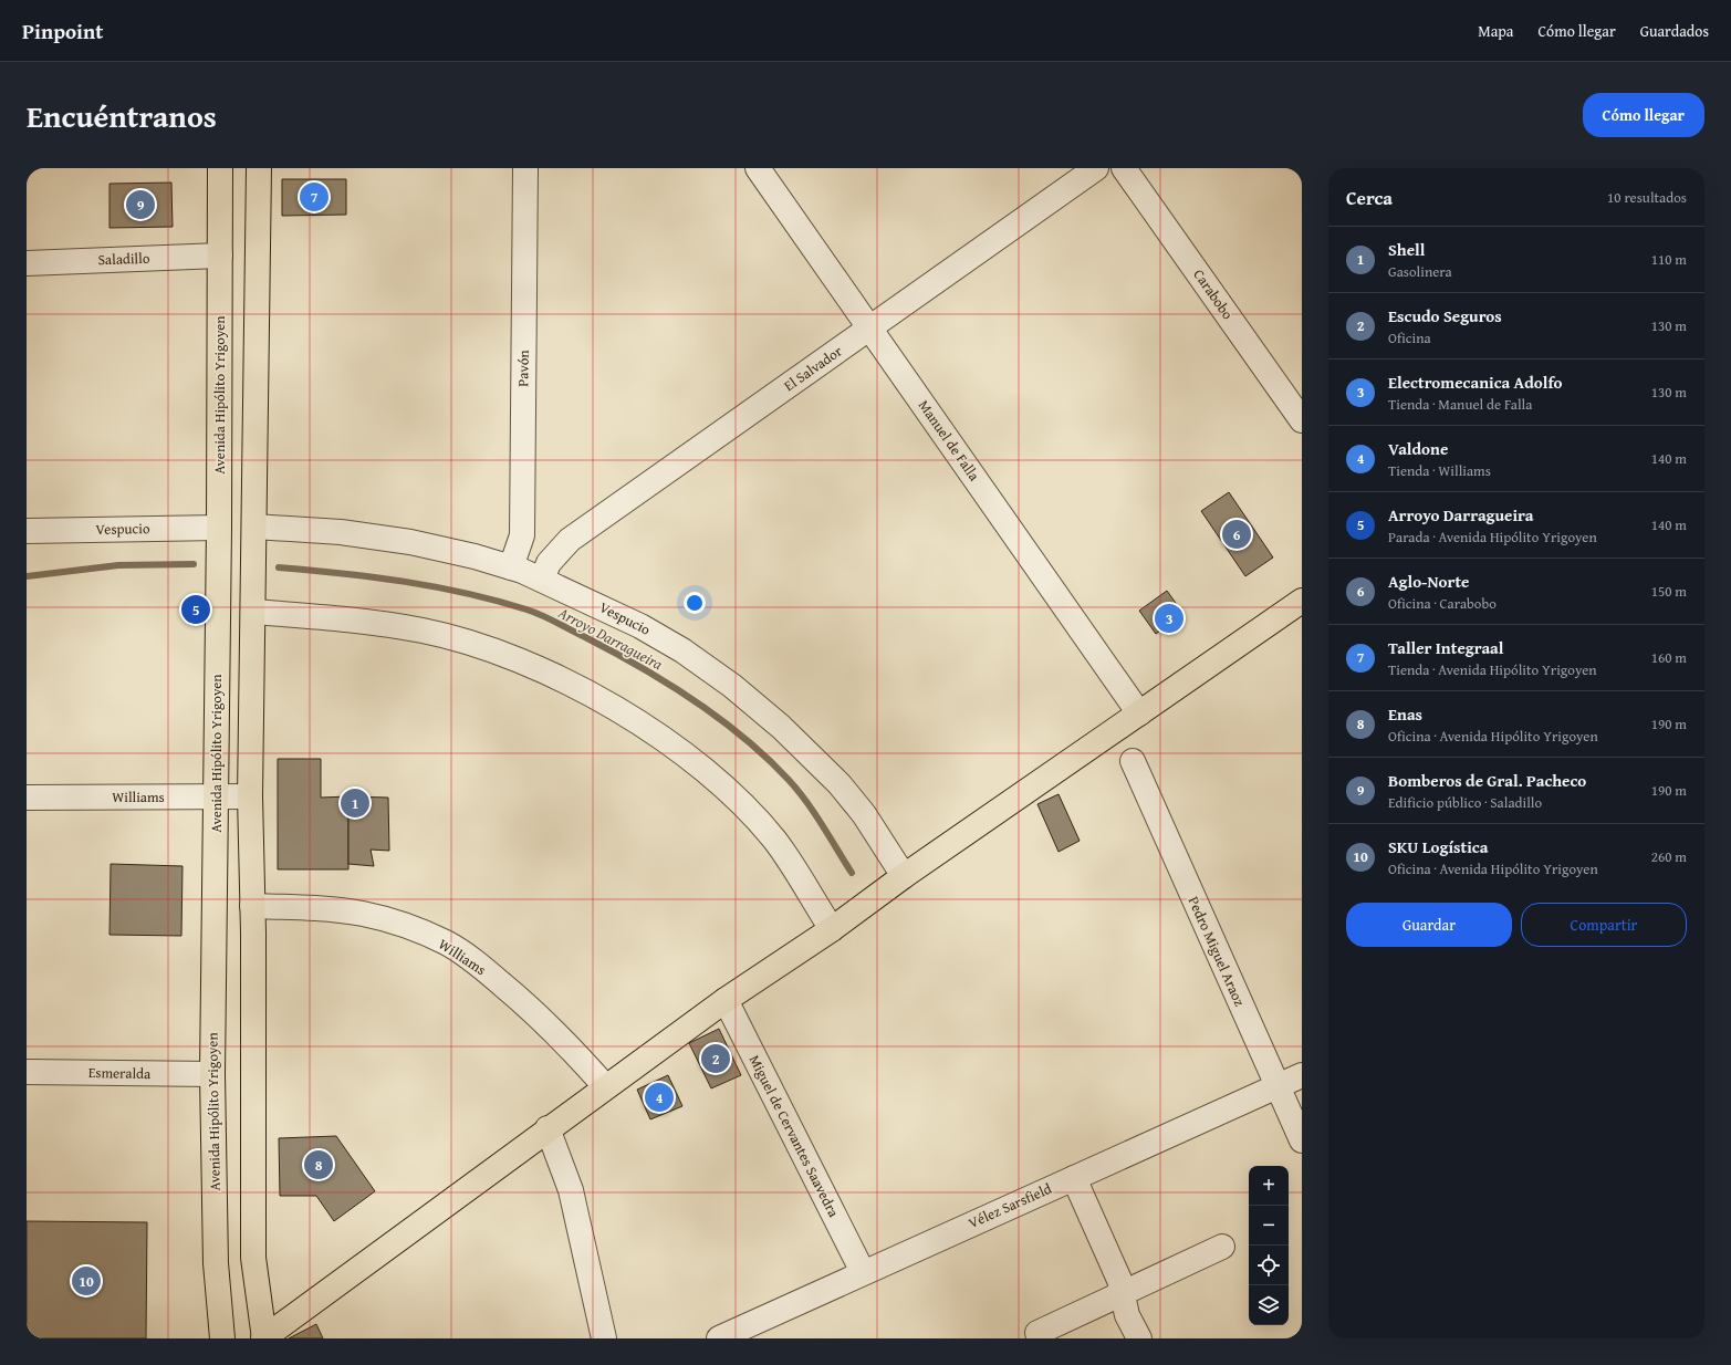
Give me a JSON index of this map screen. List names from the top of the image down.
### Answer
{
  "streets": {
    "main road": ["Avenida Hipólito Yrigoyen"],
    "street": [
      "Saladillo",
      "Carabobo",
      "Pavón",
      "El Salvador",
      "Manuel de Falla",
      "Vespucio",
      "Williams",
      "Pedro Miguel Araoz",
      "Esmeralda",
      "Miguel de Cervantes Saavedra",
      "Vélez Sarsfield"
    ]
  },
  "crossings": [
    ["Saladillo", "Avenida Hipólito Yrigoyen"],
    ["Pavón", "Vespucio"],
    ["El Salvador", "Manuel de Falla"],
    ["El Salvador", "Vespucio"],
    ["Avenida Hipólito Yrigoyen", "Vespucio"],
    ["Avenida Hipólito Yrigoyen", "Williams"],
    ["Avenida Hipólito Yrigoyen", "Esmeralda"],
    ["Pedro Miguel Araoz", "Vélez Sarsfield"],
    ["Miguel de Cervantes Saavedra", "Vélez Sarsfield"]
  ],
  "water": ["Arroyo Darragueira"],
  "page": {
    "header": "Pinpoint",
    "nav": ["Mapa", "Cómo llegar", "Guardados"],
    "title": "Encuéntranos",
    "buttons": [
      "Cómo llegar",
      ["Guardar", "Compartir"]
    ],
    "heading": ["Cerca", "10 resultados"],
    "pins": [
      "7",
      "9",
      "6",
      "5",
      "3",
      "1",
      "2",
      "4",
      "8",
      "10"
    ],
    "list": [
      {
        "mark": "1",
        "name": "Shell",
        "note": "Gasolinera",
        "value": "110 m"
      },
      {
        "mark": "2",
        "name": "Escudo Seguros",
        "note": "Oficina",
        "value": "130 m"
      },
      {
        "mark": "3",
        "name": "Electromecanica Adolfo",
        "note": "Tienda · Manuel de Falla",
        "value": "130 m"
      },
      {
        "mark": "4",
        "name": "Valdone",
        "note": "Tienda · Williams",
        "value": "140 m"
      },
      {
        "mark": "5",
        "name": "Arroyo Darragueira",
        "note": "Parada · Avenida Hipólito Yrigoyen",
        "value": "140 m"
      },
      {
        "mark": "6",
        "name": "Aglo-Norte",
        "note": "Oficina · Carabobo",
        "value": "150 m"
      },
      {
        "mark": "7",
        "name": "Taller Integraal",
        "note": "Tienda · Avenida Hipólito Yrigoyen",
        "value": "160 m"
      },
      {
        "mark": "8",
        "name": "Enas",
        "note": "Oficina · Avenida Hipólito Yrigoyen",
        "value": "190 m"
      },
      {
        "mark": "9",
        "name": "Bomberos de Gral. Pacheco",
        "note": "Edificio público · Saladillo",
        "value": "190 m"
      },
      {
        "mark": "10",
        "name": "SKU Logística",
        "note": "Oficina · Avenida Hipólito Yrigoyen",
        "value": "260 m"
      }
    ],
    "map_buttons": ["+", "−"]
  }
}
